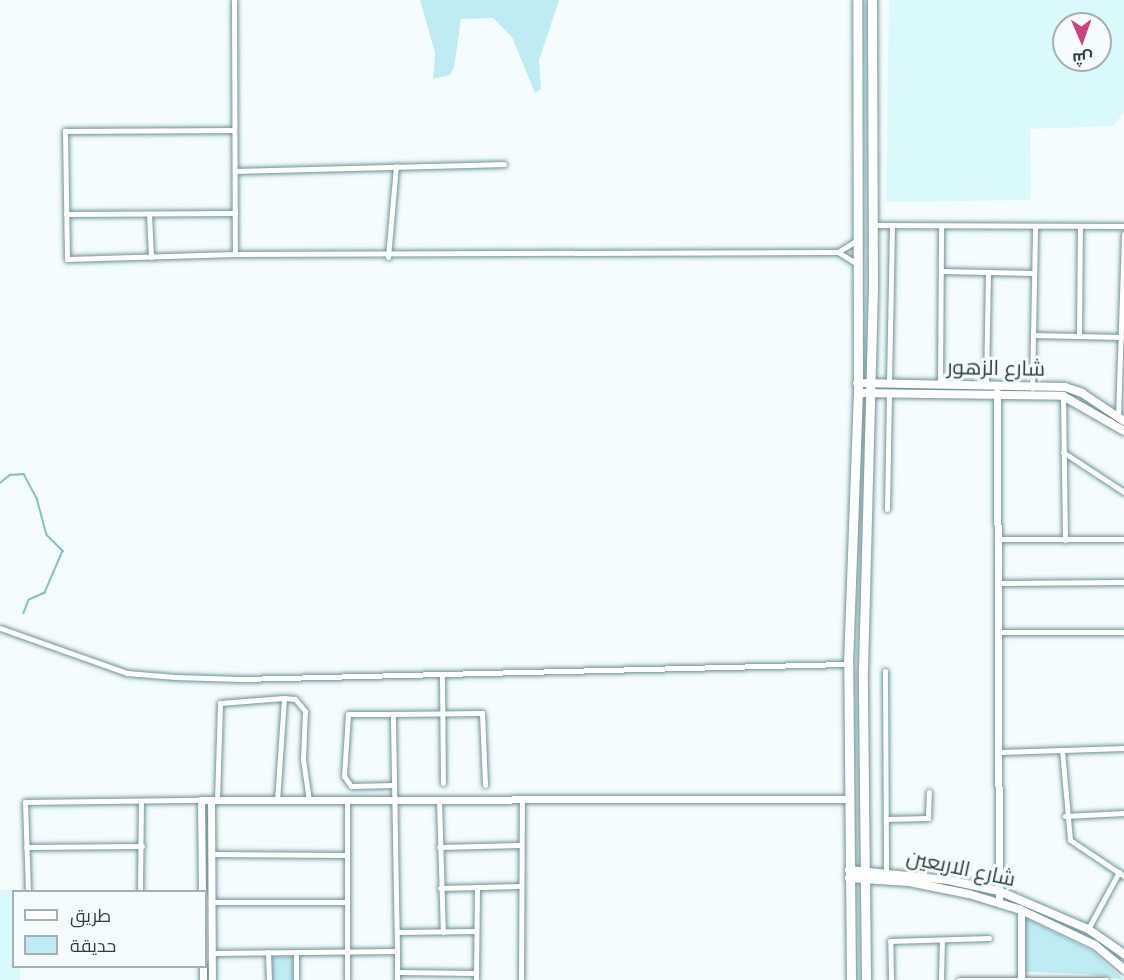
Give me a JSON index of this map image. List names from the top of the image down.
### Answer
{
  "streets": {
    "main road": ["شارع الزهور", "شارع الاربعين"]
  },
  "legend": ["طريق", "حديقة"],
  "north": "bottom"
}
